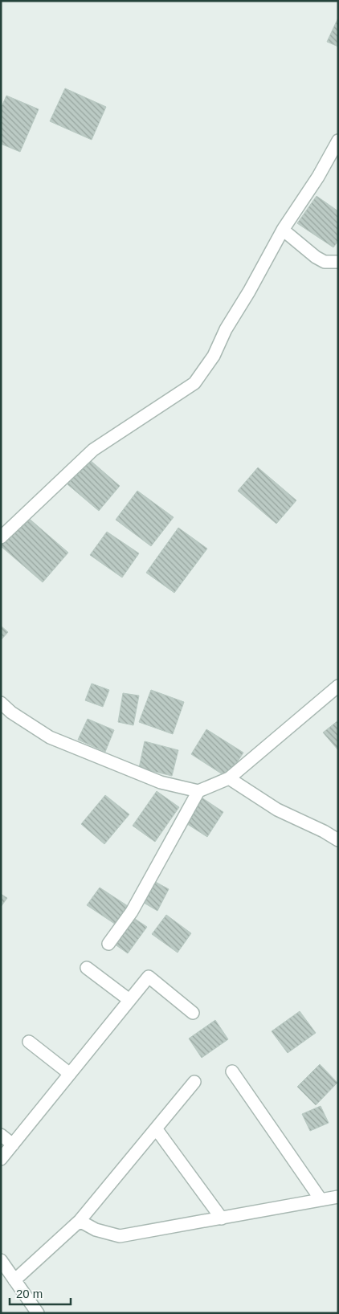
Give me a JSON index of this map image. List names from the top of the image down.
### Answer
{
  "scale_bar": "20 m"
}
